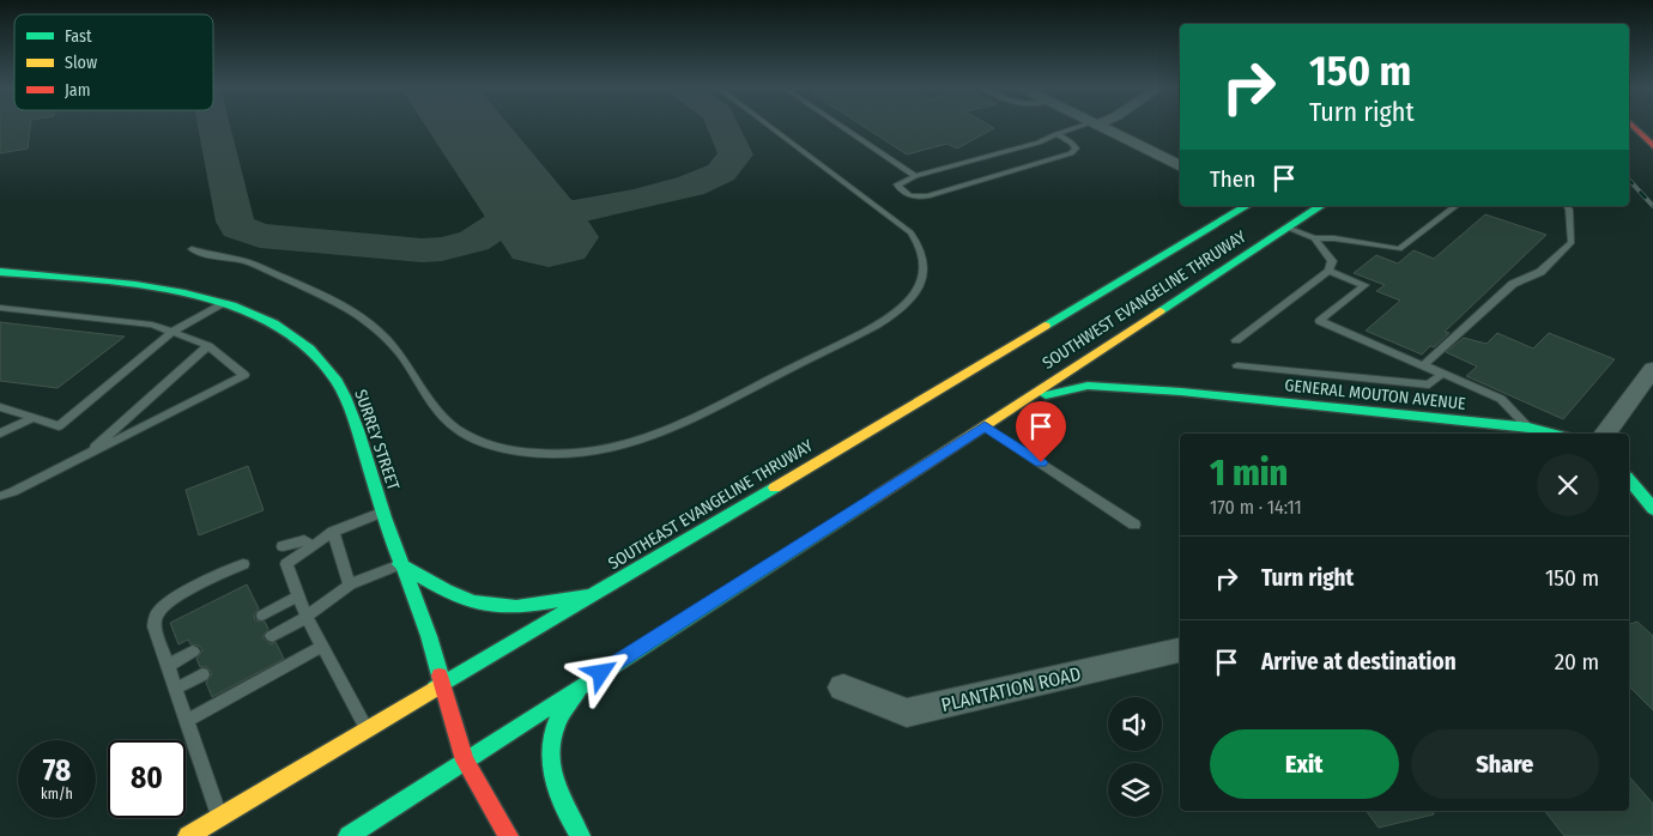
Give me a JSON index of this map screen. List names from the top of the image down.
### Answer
{
  "streets": {
    "main road": [
      "SOUTHWEST EVANGELINE THRUWAY",
      "GENERAL MOUTON AVENUE",
      "SURREY STREET",
      "SOUTHEAST EVANGELINE THRUWAY"
    ],
    "street": ["PLANTATION ROAD"]
  },
  "crossings": [
    ["SURREY STREET", "SOUTHEAST EVANGELINE THRUWAY"]
  ],
  "legend": ["Fast", "Slow", "Jam"],
  "page": {
    "turn": ["150 m", "Turn right"],
    "then": "Then",
    "heading": ["1 min", "170 m · 14:11"],
    "list": [
      {
        "name": "Turn right",
        "value": "150 m"
      },
      {
        "name": "Arrive at destination",
        "value": "20 m"
      }
    ],
    "buttons": ["Exit", "Share"],
    "speed": "78 km/h",
    "limit": "80"
  }
}
